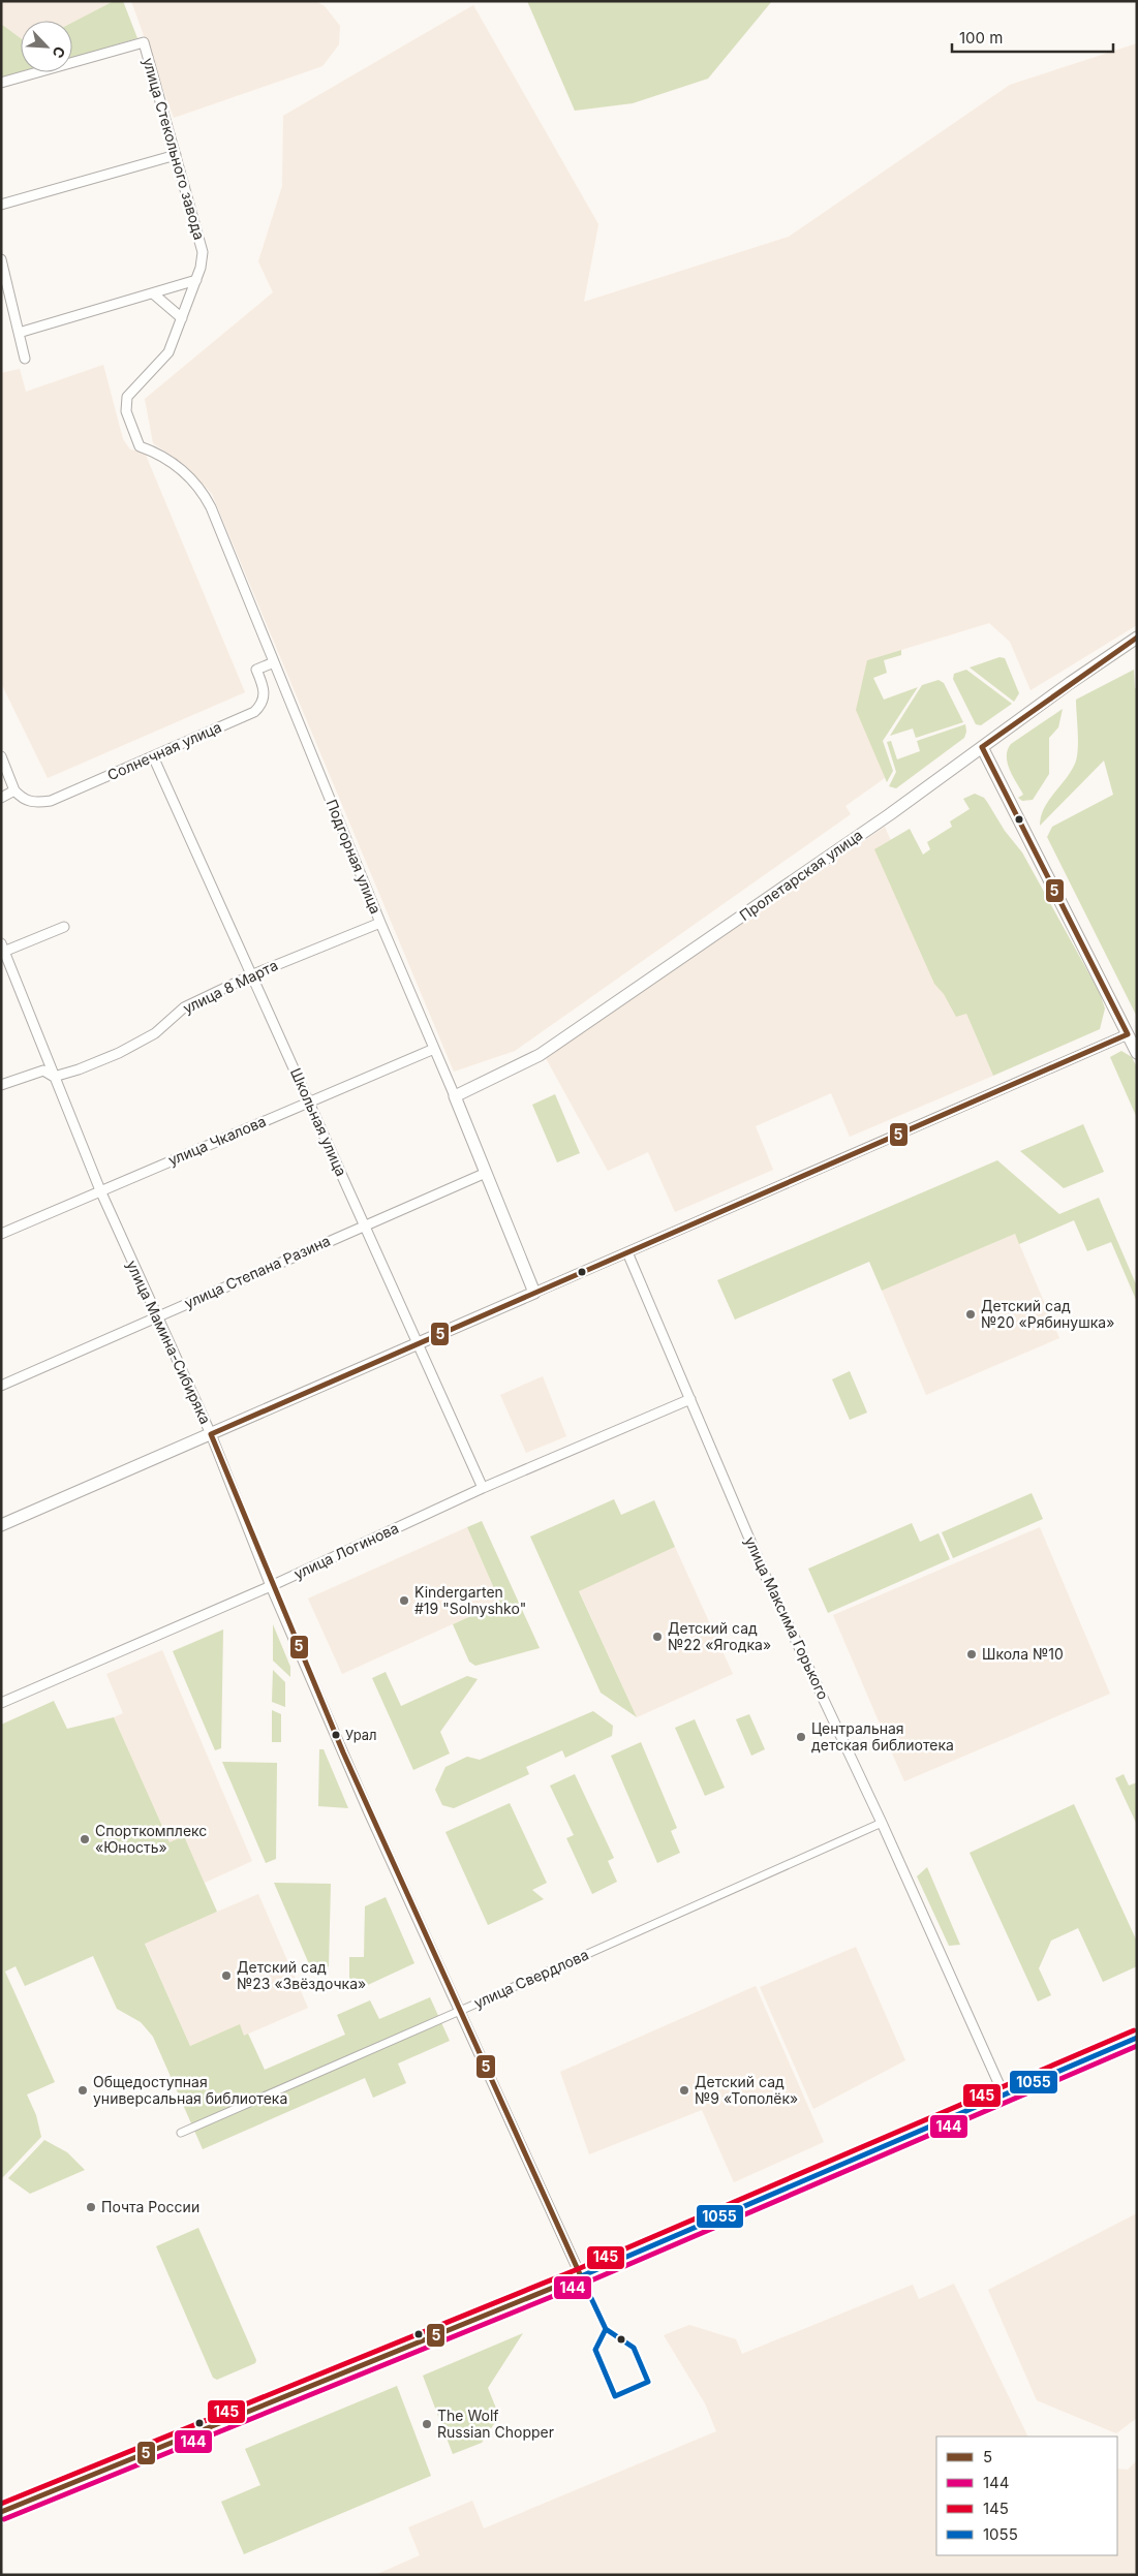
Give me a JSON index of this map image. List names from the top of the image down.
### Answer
{
  "streets": {
    "street": [
      "улица Стекольного завода",
      "Солнечная улица",
      "Подгорная улица",
      "Пролетарская улица",
      "улица 8 Марта",
      "Школьная улица",
      "улица Чкалова",
      "улица Степана Разина",
      "улица Мамина-Сибиряка",
      "улица Логинова",
      "улица Максима Горького",
      "улица Свердлова"
    ]
  },
  "crossings": [
    ["улица Стекольного завода", "Подгорная улица"],
    ["Солнечная улица", "Подгорная улица"],
    ["Солнечная улица", "Школьная улица"],
    ["Подгорная улица", "Пролетарская улица"],
    ["Подгорная улица", "улица 8 Марта"],
    ["Подгорная улица", "улица Чкалова"],
    ["Подгорная улица", "улица Степана Разина"],
    ["улица 8 Марта", "Школьная улица"],
    ["улица 8 Марта", "улица Мамина-Сибиряка"],
    ["Школьная улица", "улица Чкалова"],
    ["Школьная улица", "улица Степана Разина"],
    ["Школьная улица", "улица Логинова"],
    ["улица Чкалова", "улица Мамина-Сибиряка"],
    ["улица Степана Разина", "улица Мамина-Сибиряка"],
    ["улица Мамина-Сибиряка", "улица Логинова"],
    ["улица Мамина-Сибиряка", "улица Свердлова"],
    ["улица Логинова", "улица Максима Горького"],
    ["улица Максима Горького", "улица Свердлова"]
  ],
  "places": [
    "Детский сад №20 «Рябинушка»",
    "Kindergarten #19 \"Solnyshko\"",
    "Детский сад №22 «Ягодка»",
    "Школа №10",
    "Урал",
    "Центральная детская библиотека",
    "Спорткомплекс «Юность»",
    "Детский сад №23 «Звёздочка»",
    "Общедоступная универсальная библиотека",
    "Детский сад №9 «Тополёк»",
    "Почта России",
    "The Wolf Russian Chopper"
  ],
  "lines": [
    "transit line 5",
    "transit line 145",
    "transit line 1055",
    "transit line 144"
  ],
  "legend": [
    "5",
    "144",
    "145",
    "1055"
  ],
  "scale_bar": "100 m",
  "north": "bottom right"
}
